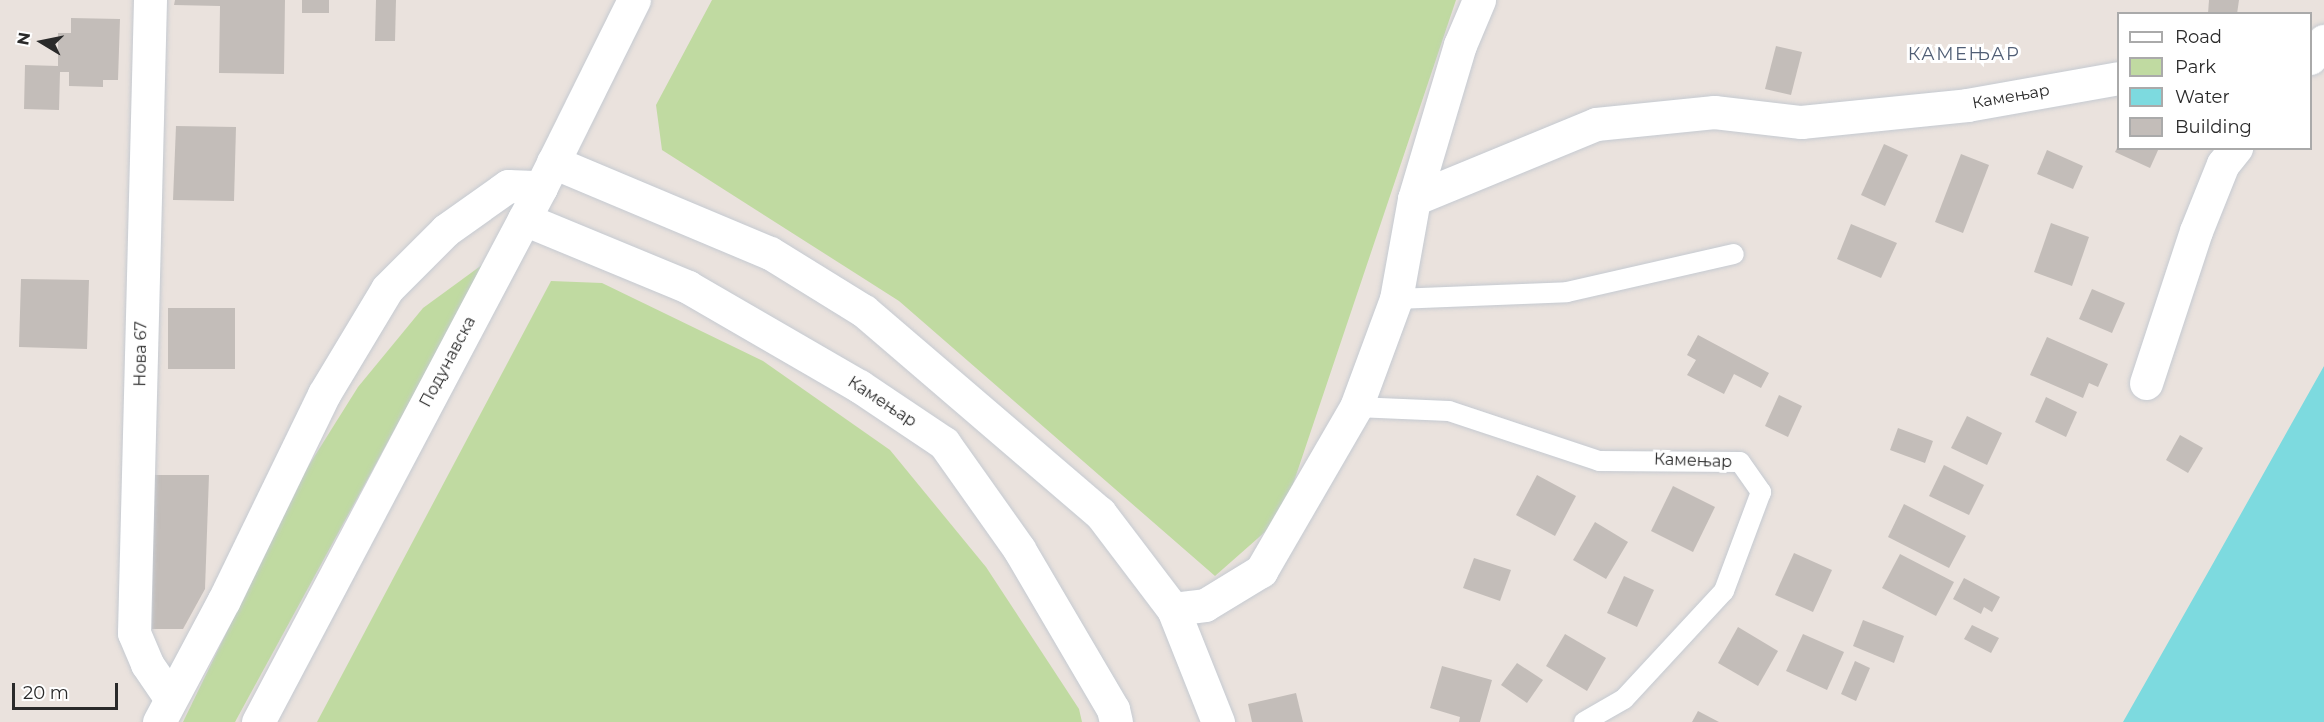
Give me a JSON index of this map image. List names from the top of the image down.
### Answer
{
  "streets": {
    "street": ["Камењар", "Нова 67", "Подунавска"]
  },
  "crossings": [
    ["Камењар", "Подунавска"],
    ["Нова 67", "Подунавска"]
  ],
  "districts": ["КАМЕЊАР"],
  "legend": [
    "Road",
    "Park",
    "Water",
    "Building"
  ],
  "scale_bar": "20 m",
  "north": "left"
}
